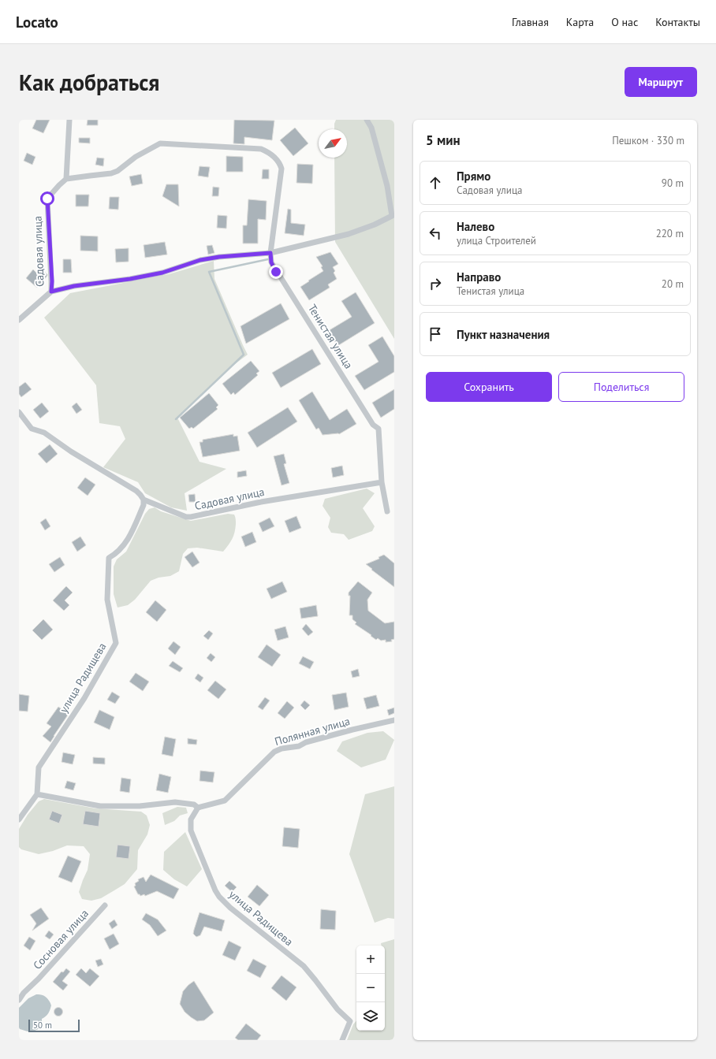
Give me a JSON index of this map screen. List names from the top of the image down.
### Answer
{
  "streets": {
    "street": [
      "Садовая улица",
      "Тенистая улица",
      "улица Радищева",
      "Полянная улица",
      "Сосновая улица"
    ]
  },
  "crossings": [
    ["Садовая улица", "Тенистая улица"],
    ["Садовая улица", "улица Радищева"],
    ["улица Радищева", "Полянная улица"]
  ],
  "scale_bar": "50 m",
  "north": "top right",
  "page": {
    "header": "Locato",
    "nav": [
      "Главная",
      "Карта",
      "О нас",
      "Контакты"
    ],
    "buttons": [
      "Маршрут",
      ["Сохранить", "Поделиться"]
    ],
    "title": "Как добраться",
    "heading": ["5 мин", "Пешком · 330 m"],
    "list": [
      ["Прямо", "Садовая улица", "90 m"],
      ["Налево", "улица Строителей", "220 m"],
      ["Направо", "Тенистая улица", "20 m"],
      "Пункт назначения"
    ],
    "map_buttons": ["+", "−"],
    "scale": "50 m"
  }
}
